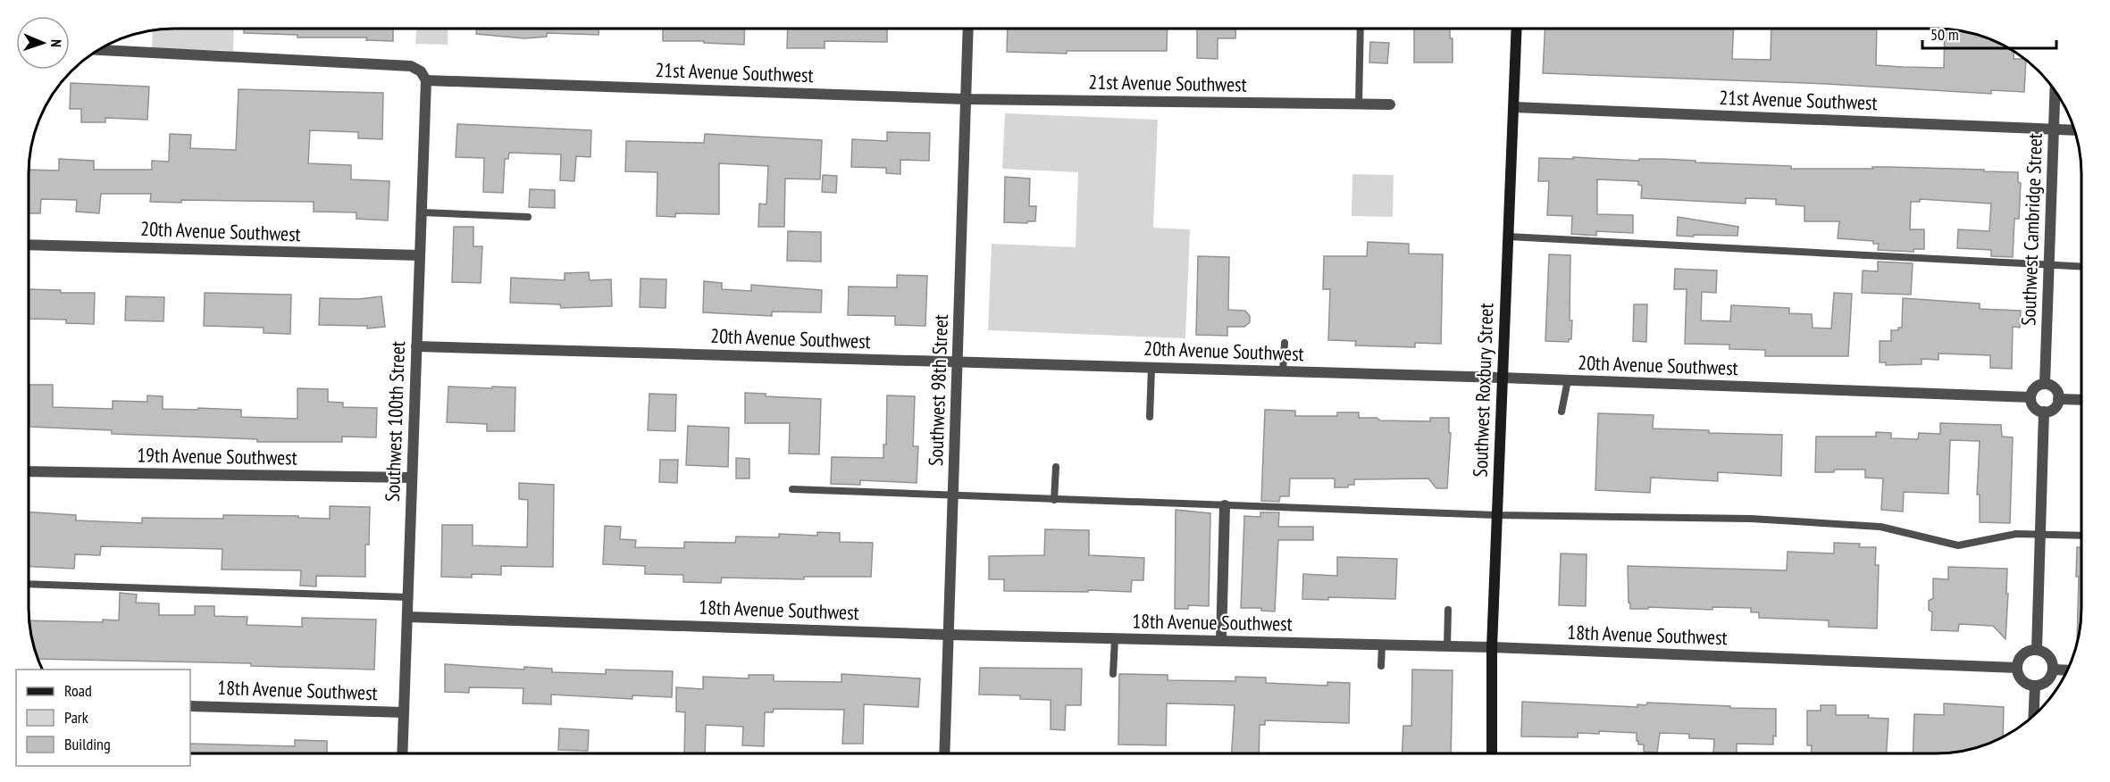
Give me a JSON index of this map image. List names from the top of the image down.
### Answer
{
  "streets": {
    "main road": ["Southwest Roxbury Street"],
    "street": [
      "21st Avenue Southwest",
      "Southwest Cambridge Street",
      "20th Avenue Southwest",
      "Southwest 98th Street",
      "Southwest 100th Street",
      "19th Avenue Southwest",
      "18th Avenue Southwest"
    ]
  },
  "crossings": [
    ["21st Avenue Southwest", "Southwest Cambridge Street"],
    ["21st Avenue Southwest", "Southwest 98th Street"],
    ["21st Avenue Southwest", "Southwest Roxbury Street"],
    ["21st Avenue Southwest", "Southwest 100th Street"],
    ["Southwest Cambridge Street", "20th Avenue Southwest"],
    ["20th Avenue Southwest", "Southwest 98th Street"],
    ["20th Avenue Southwest", "Southwest Roxbury Street"],
    ["20th Avenue Southwest", "Southwest 100th Street"],
    ["Southwest 98th Street", "18th Avenue Southwest"],
    ["Southwest Roxbury Street", "18th Avenue Southwest"],
    ["Southwest 100th Street", "19th Avenue Southwest"],
    ["Southwest 100th Street", "18th Avenue Southwest"]
  ],
  "legend": ["Road", "Park", "Building"],
  "scale_bar": "50 m",
  "north": "right"
}
